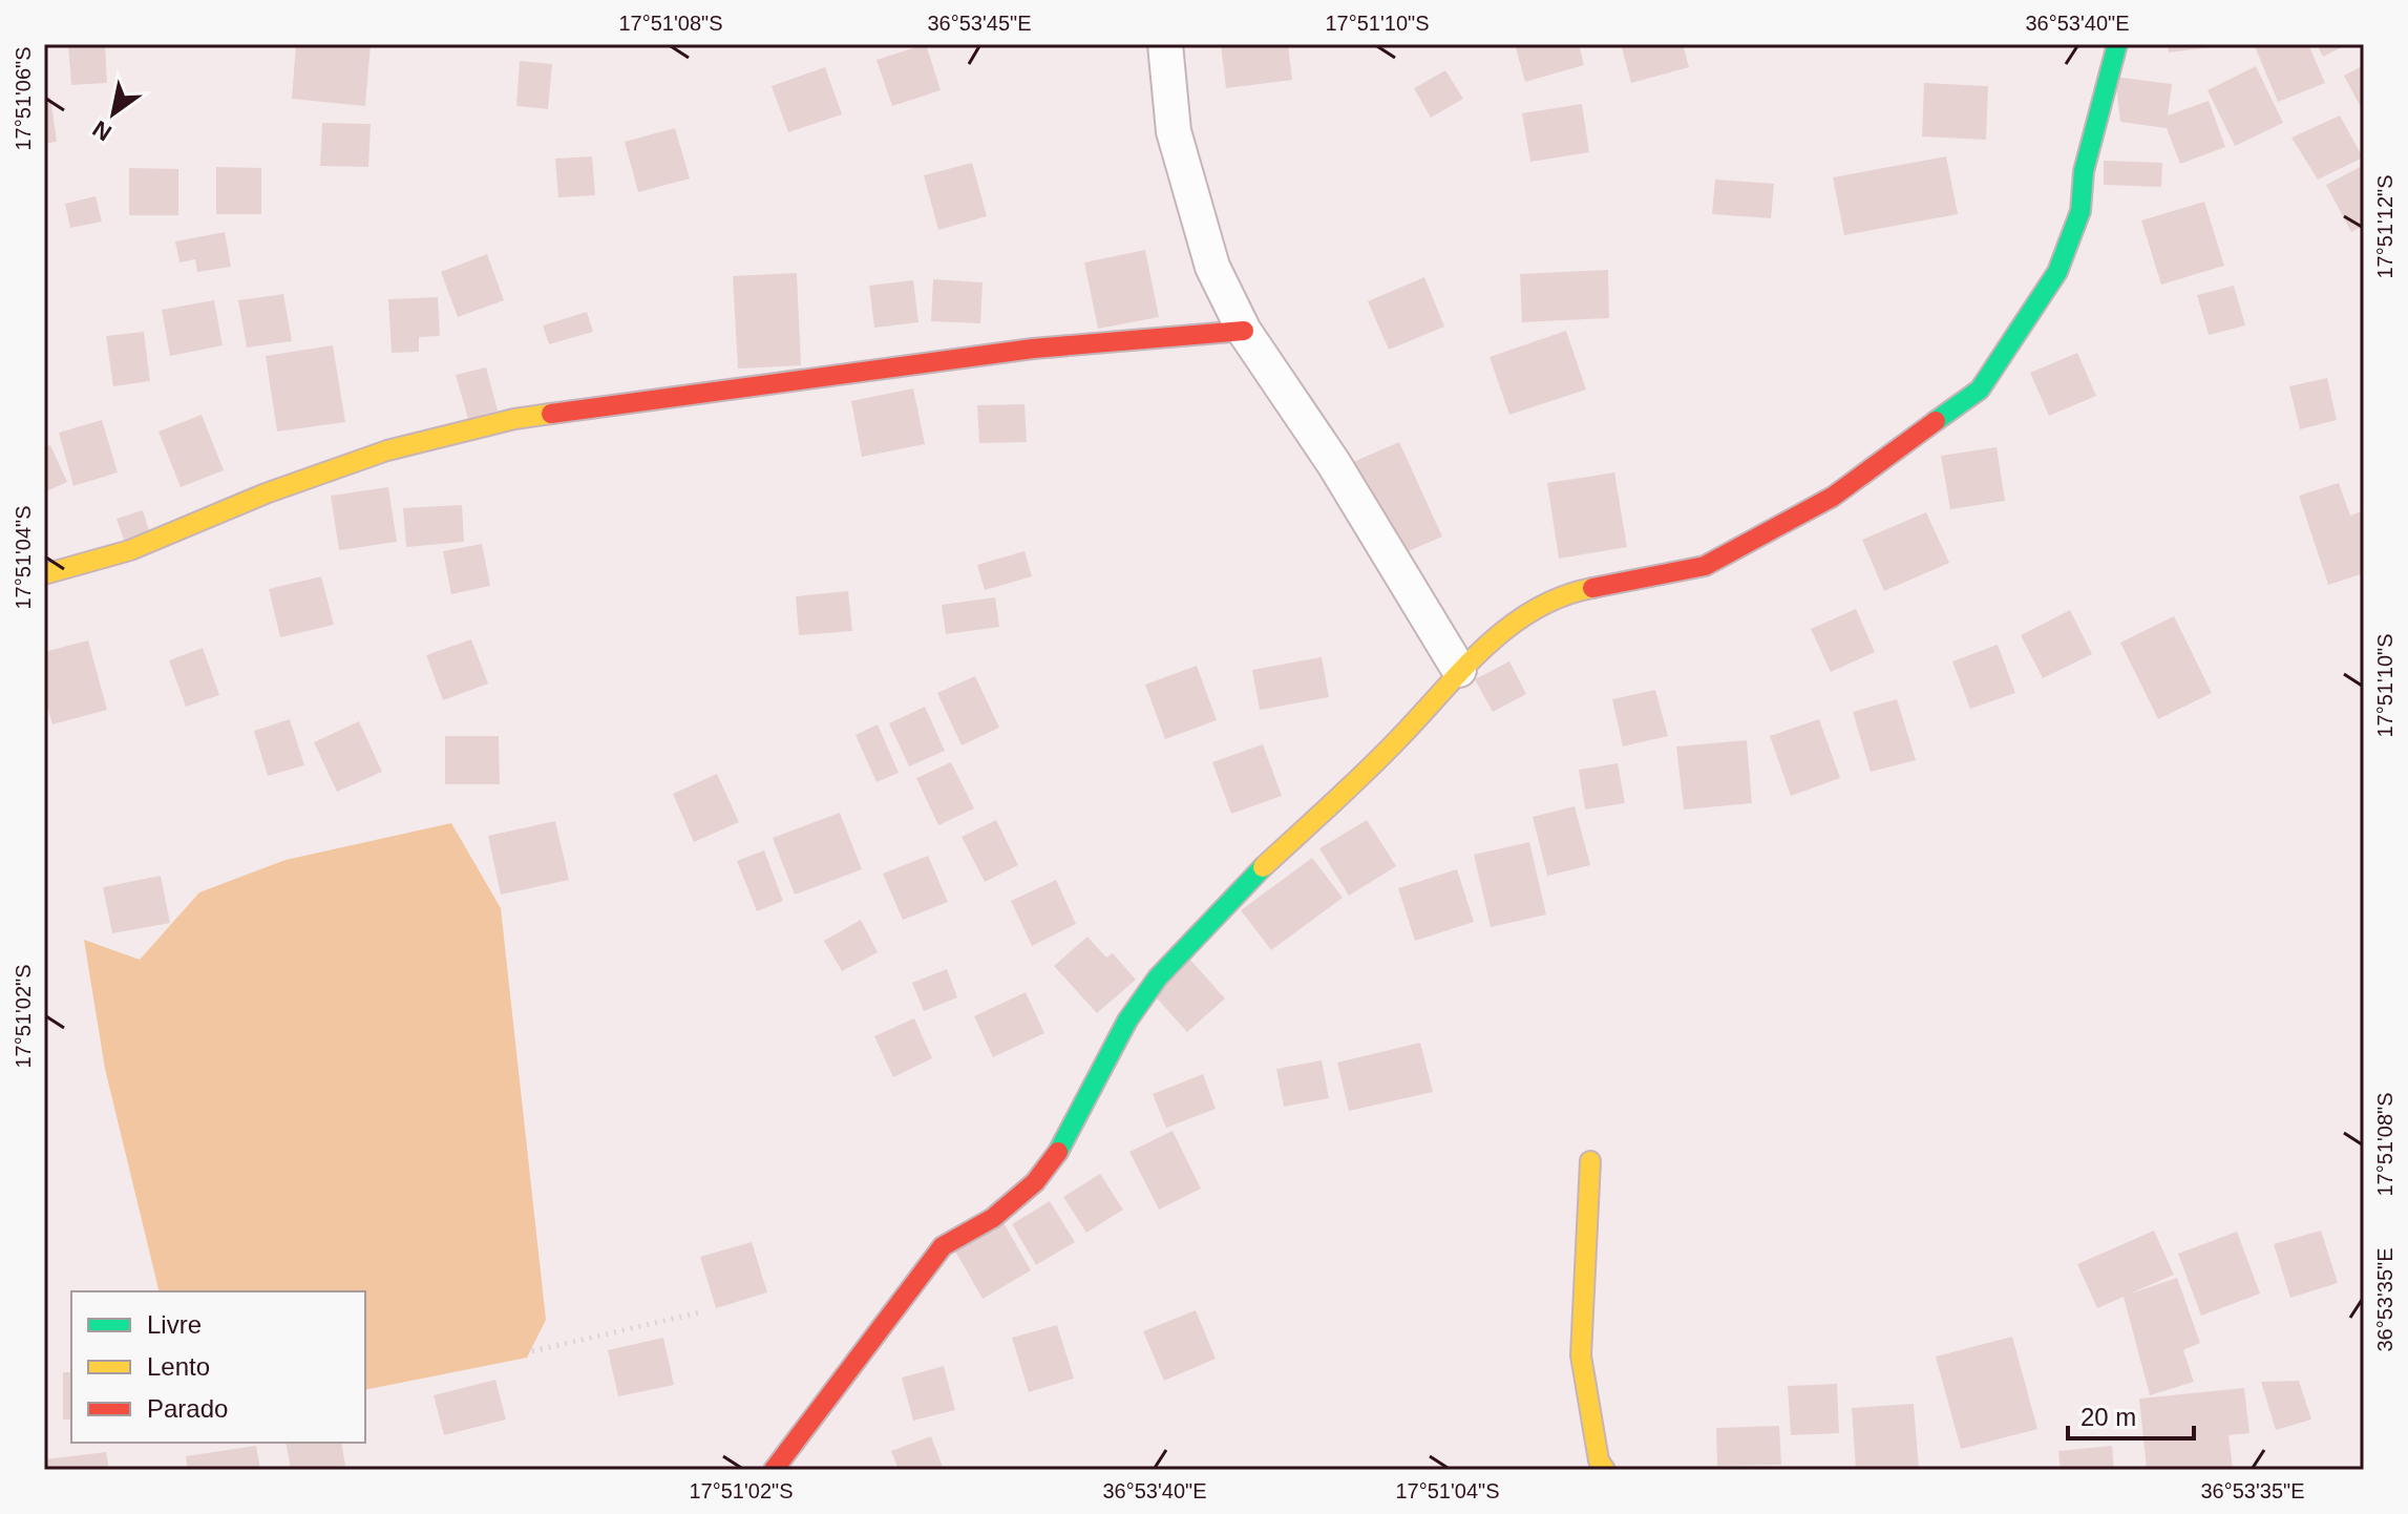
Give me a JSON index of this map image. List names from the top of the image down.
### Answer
{
  "legend": ["Livre", "Lento", "Parado"],
  "scale_bar": "20 m",
  "north": "bottom left",
  "coordinates": [
    "17°51'08\"S",
    "36°53'45\"E",
    "17°51'10\"S",
    "36°53'40\"E",
    "17°51'06\"S",
    "17°51'12\"S",
    "17°51'04\"S",
    "17°51'02\"S",
    "36°53'35\"E"
  ]
}
